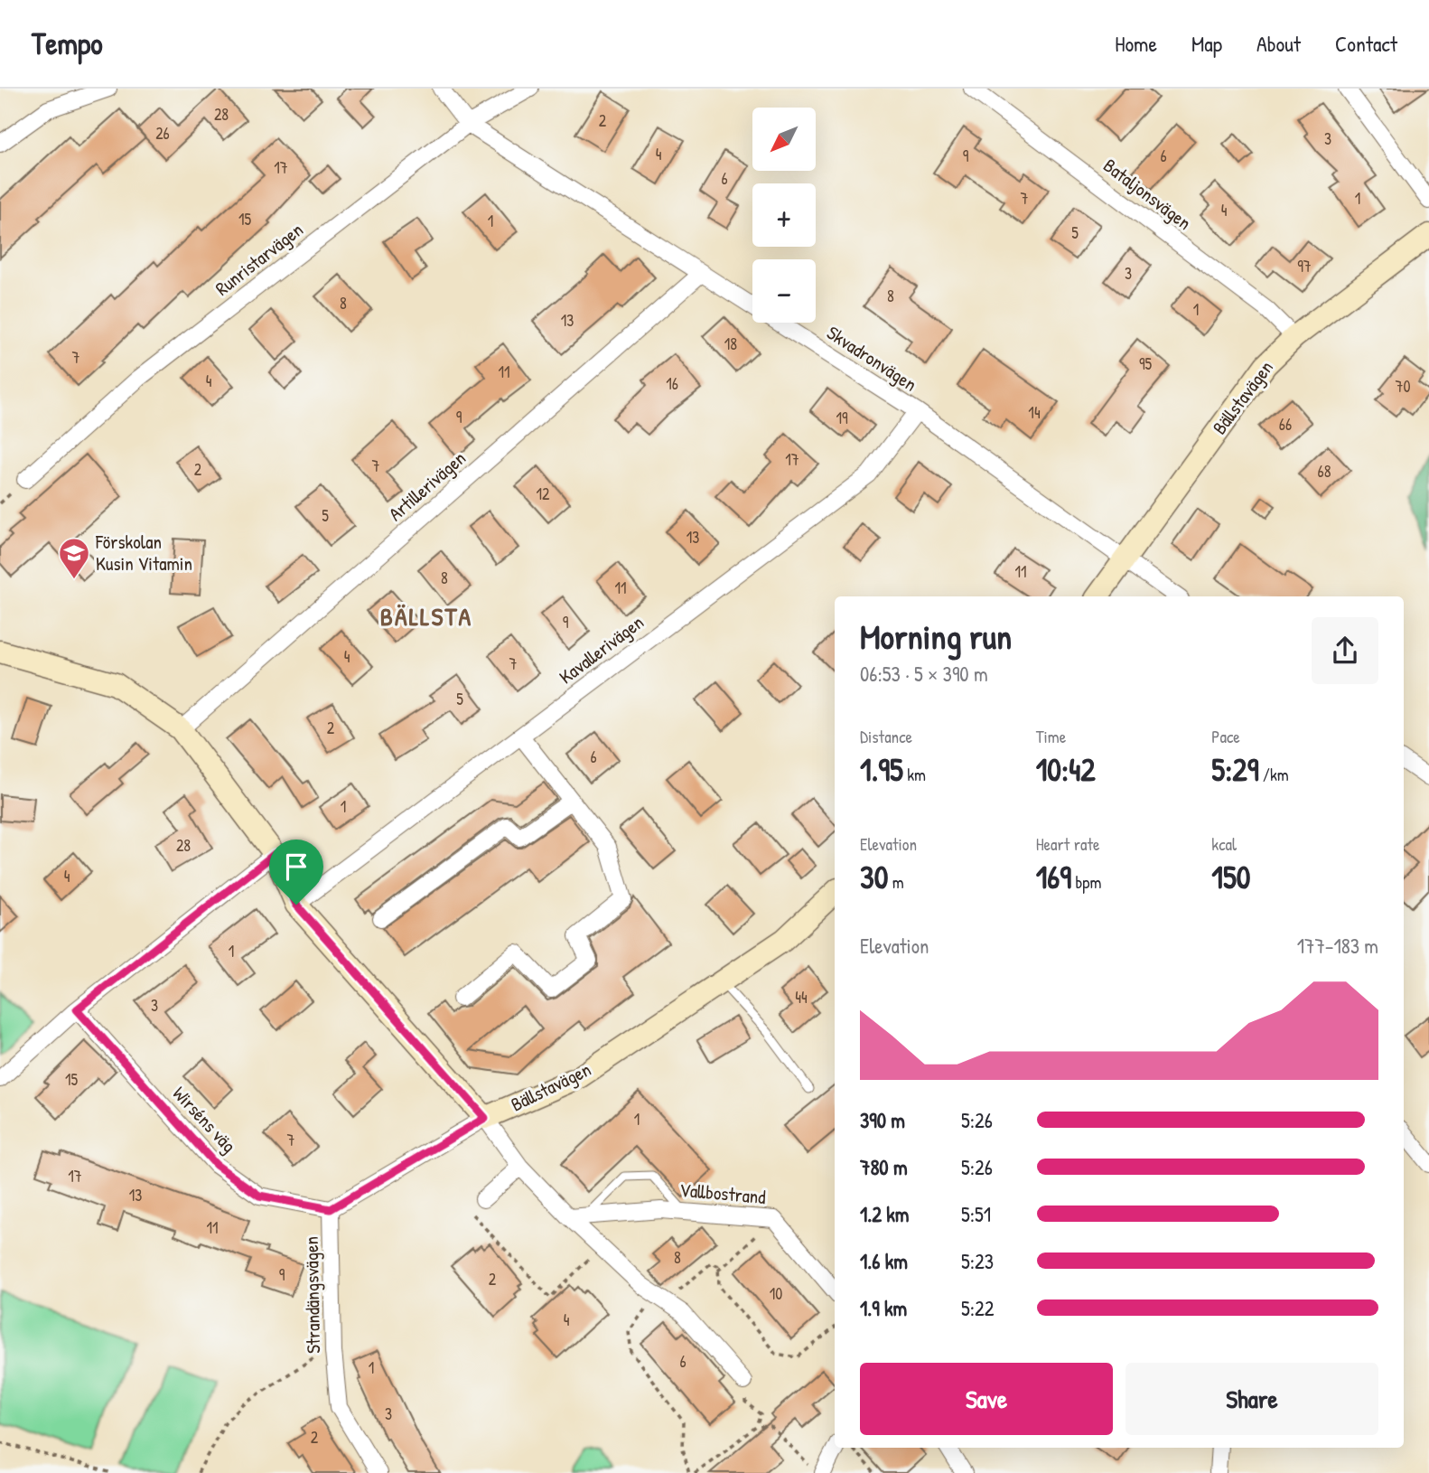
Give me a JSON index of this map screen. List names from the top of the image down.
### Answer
{
  "streets": {
    "street": [
      "Bataljonsvägen",
      "Runristarvägen",
      "Skvadronvägen",
      "Bällstavägen",
      "Artillerivägen",
      "Kavallerivägen",
      "Wirséns väg",
      "Vallbostrand",
      "Strandängsvägen"
    ]
  },
  "crossings": [
    ["Bataljonsvägen", "Bällstavägen"],
    ["Runristarvägen", "Skvadronvägen"],
    ["Skvadronvägen", "Bällstavägen"],
    ["Skvadronvägen", "Artillerivägen"],
    ["Skvadronvägen", "Kavallerivägen"],
    ["Bällstavägen", "Strandängsvägen"],
    ["Wirséns väg", "Strandängsvägen"]
  ],
  "districts": ["BÄLLSTA"],
  "places": {
    "school or university": ["Förskolan Kusin Vitamin"]
  },
  "house_numbers": [
    "28",
    "2",
    "26",
    "3",
    "4",
    "9",
    "6",
    "17",
    "6",
    "7",
    "1",
    "4",
    "15",
    "1",
    "5",
    "97",
    "3",
    "8",
    "8",
    "1",
    "13",
    "18",
    "7",
    "95",
    "11",
    "4",
    "16",
    "70",
    "14",
    "9",
    "19",
    "66",
    "17",
    "7",
    "2",
    "68",
    "12",
    "5",
    "13",
    "11",
    "8",
    "11",
    "9",
    "4",
    "7",
    "5",
    "2",
    "6",
    "1",
    "28",
    "4",
    "1",
    "44",
    "3",
    "15",
    "1",
    "7",
    "17",
    "13",
    "11",
    "8",
    "9",
    "2",
    "10",
    "4",
    "6",
    "1",
    "3",
    "2"
  ],
  "north": "bottom left",
  "page": {
    "header": "Tempo",
    "nav": [
      "Home",
      "Map",
      "About",
      "Contact"
    ],
    "map_buttons": ["+", "−"],
    "heading": ["Morning run", "06:53 · 5 × 390 m"],
    "stats": [
      ["Distance", "1.95 km"],
      ["Time", "10:42"],
      ["Pace", "5:29 /km"],
      ["Elevation", "30 m"],
      ["Heart rate", "169 bpm"],
      ["kcal", "150"]
    ],
    "chart": ["Elevation", "177–183 m"],
    "list": [
      {
        "name": "390 m",
        "note": "5:26"
      },
      {
        "name": "780 m",
        "note": "5:26"
      },
      {
        "name": "1.2 km",
        "note": "5:51"
      },
      {
        "name": "1.6 km",
        "note": "5:23"
      },
      {
        "name": "1.9 km",
        "note": "5:22"
      }
    ],
    "buttons": ["Save", "Share"]
  }
}
